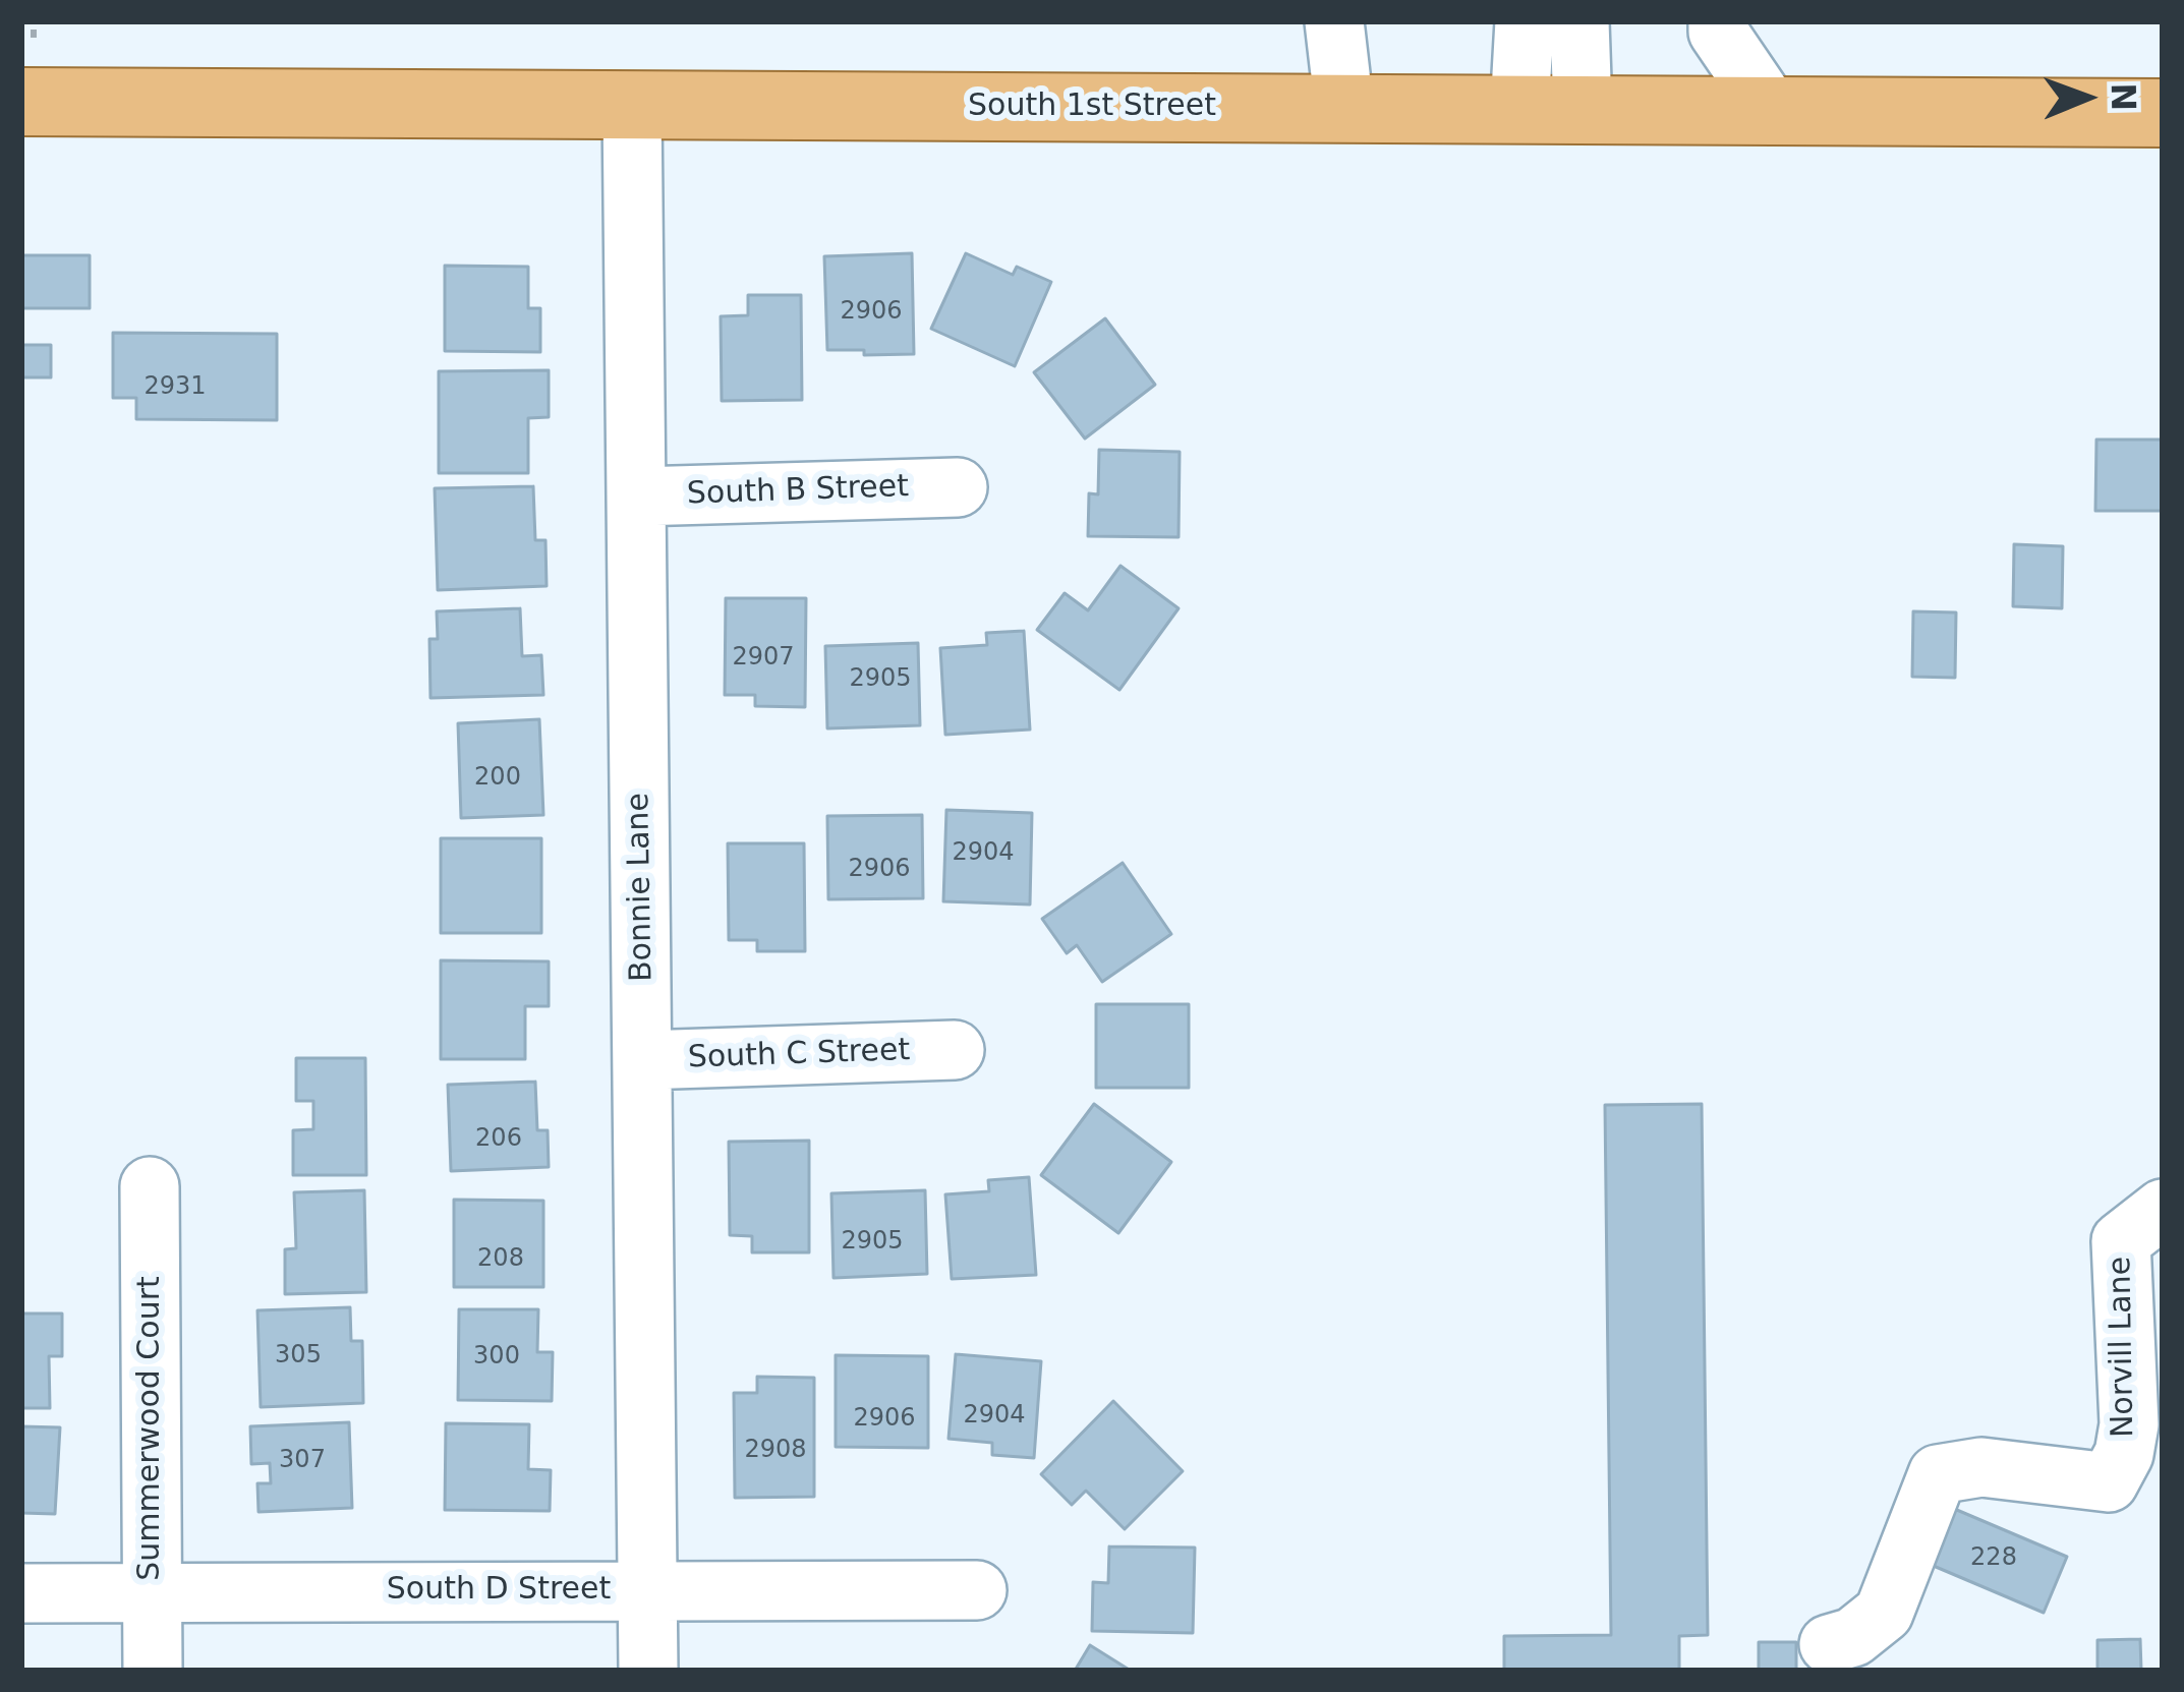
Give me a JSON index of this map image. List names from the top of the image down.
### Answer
{
  "streets": {
    "main road": ["South 1st Street"],
    "street": [
      "South B Street",
      "Bonnie Lane",
      "South C Street",
      "Norvill Lane",
      "Summerwood Court",
      "South D Street"
    ]
  },
  "crossings": [
    ["South 1st Street", "Bonnie Lane"],
    ["South B Street", "Bonnie Lane"],
    ["Bonnie Lane", "South C Street"],
    ["Bonnie Lane", "South D Street"],
    ["Summerwood Court", "South D Street"]
  ],
  "house_numbers": [
    "2906",
    "2931",
    "2907",
    "2905",
    "200",
    "2904",
    "2906",
    "206",
    "2905",
    "208",
    "305",
    "300",
    "2904",
    "2906",
    "2908",
    "307",
    "228"
  ],
  "north": "right"
}
